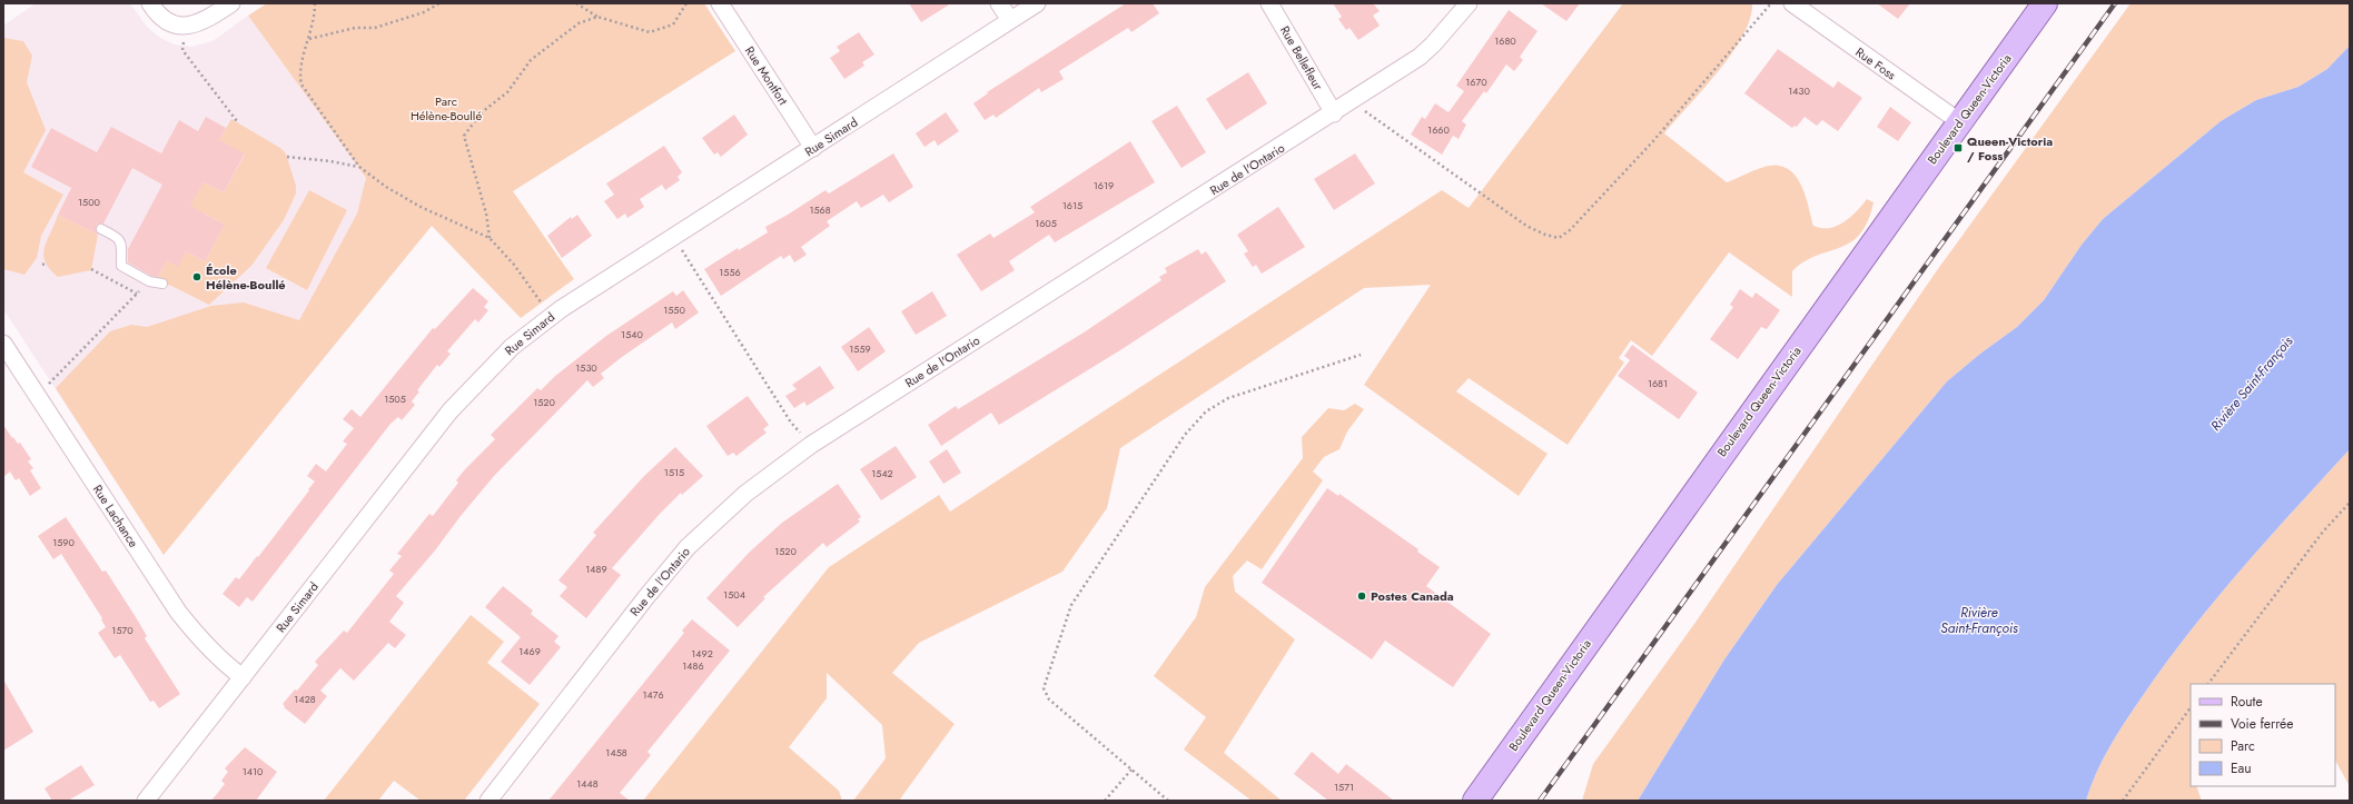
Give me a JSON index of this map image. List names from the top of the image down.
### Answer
{
  "streets": {
    "main road": ["Boulevard Queen-Victoria"],
    "street": [
      "Rue Bellefleur",
      "Rue Foss",
      "Rue Montfort",
      "Rue Simard",
      "Rue de l'Ontario",
      "Rue Lachance"
    ]
  },
  "crossings": [
    ["Rue Bellefleur", "Rue de l'Ontario"],
    ["Rue Foss", "Boulevard Queen-Victoria"],
    ["Rue Montfort", "Rue Simard"],
    ["Rue Simard", "Rue Lachance"]
  ],
  "water": ["Rivière Saint-François"],
  "parks": ["Parc Hélène-Boullé"],
  "places": {
    "transit": ["Queen-Victoria / Foss"],
    "other": ["École Hélène-Boullé", "Postes Canada"]
  },
  "house_numbers": [
    "1680",
    "1670",
    "1430",
    "1660",
    "1619",
    "1500",
    "1615",
    "1568",
    "1605",
    "1556",
    "1550",
    "1540",
    "1559",
    "1530",
    "1681",
    "1505",
    "1520",
    "1515",
    "1542",
    "1590",
    "1520",
    "1489",
    "1504",
    "1570",
    "1469",
    "1492",
    "1486",
    "1476",
    "1428",
    "1458",
    "1410",
    "1448",
    "1571"
  ],
  "legend": [
    "Route",
    "Voie ferrée",
    "Parc",
    "Eau"
  ]
}
